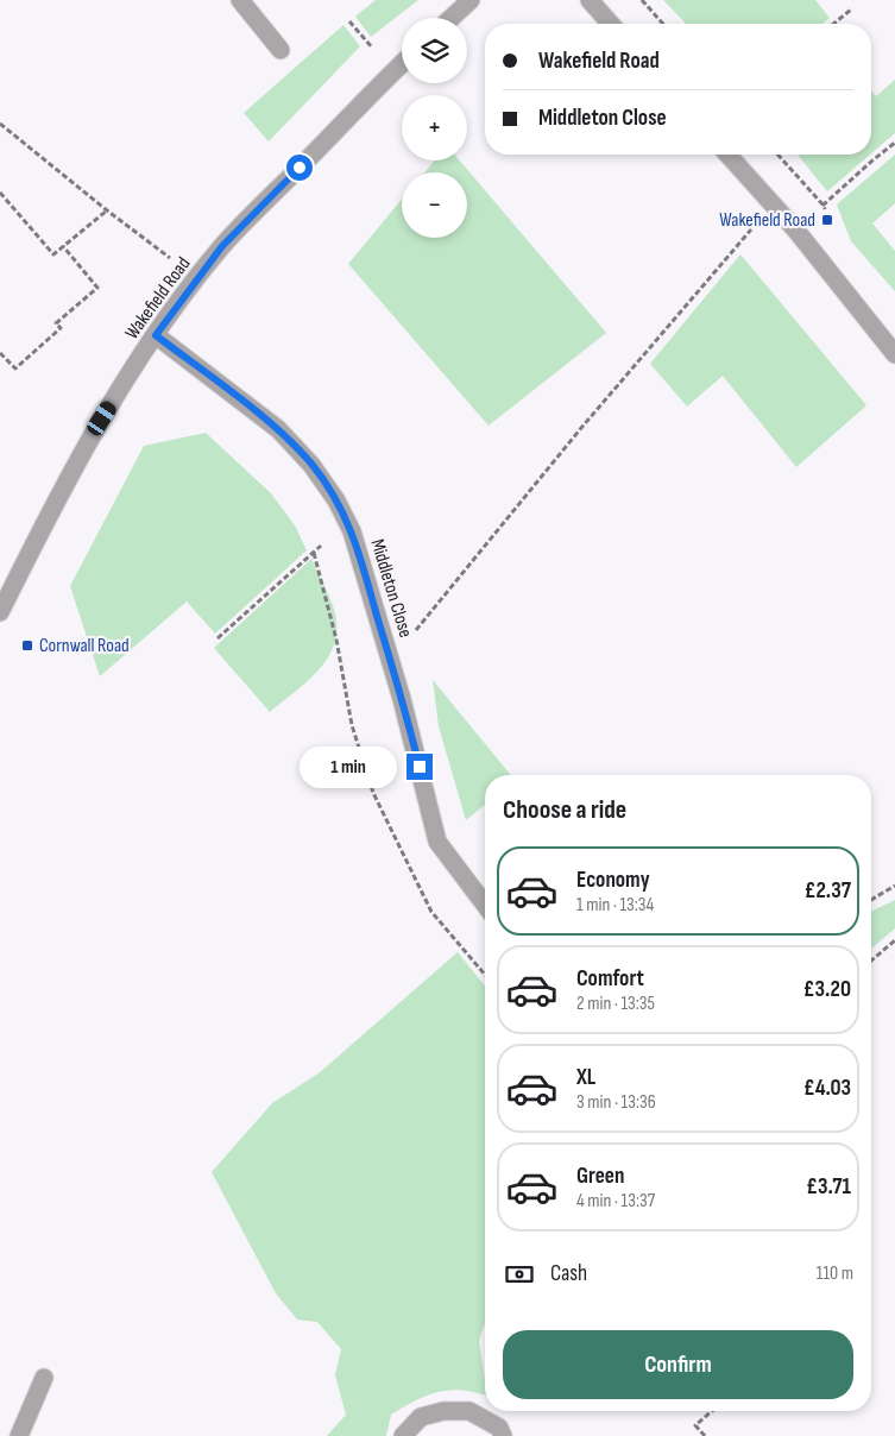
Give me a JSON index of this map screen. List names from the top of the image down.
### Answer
{
  "streets": {
    "street": ["Wakefield Road", "Middleton Close"]
  },
  "crossings": [
    ["Wakefield Road", "Middleton Close"]
  ],
  "places": {
    "transit": ["Wakefield Road", "Cornwall Road"]
  },
  "page": {
    "map_buttons": ["+", "−"],
    "banner": ["Wakefield Road", "Middleton Close"],
    "bubble": "1 min",
    "heading": "Choose a ride",
    "list": [
      {
        "name": "Economy",
        "note": "1 min · 13:34",
        "value": "£2.37"
      },
      {
        "name": "Comfort",
        "note": "2 min · 13:35",
        "value": "£3.20"
      },
      {
        "name": "XL",
        "note": "3 min · 13:36",
        "value": "£4.03"
      },
      {
        "name": "Green",
        "note": "4 min · 13:37",
        "value": "£3.71"
      }
    ],
    "pay": ["Cash", "110 m"],
    "buttons": "Confirm"
  }
}
